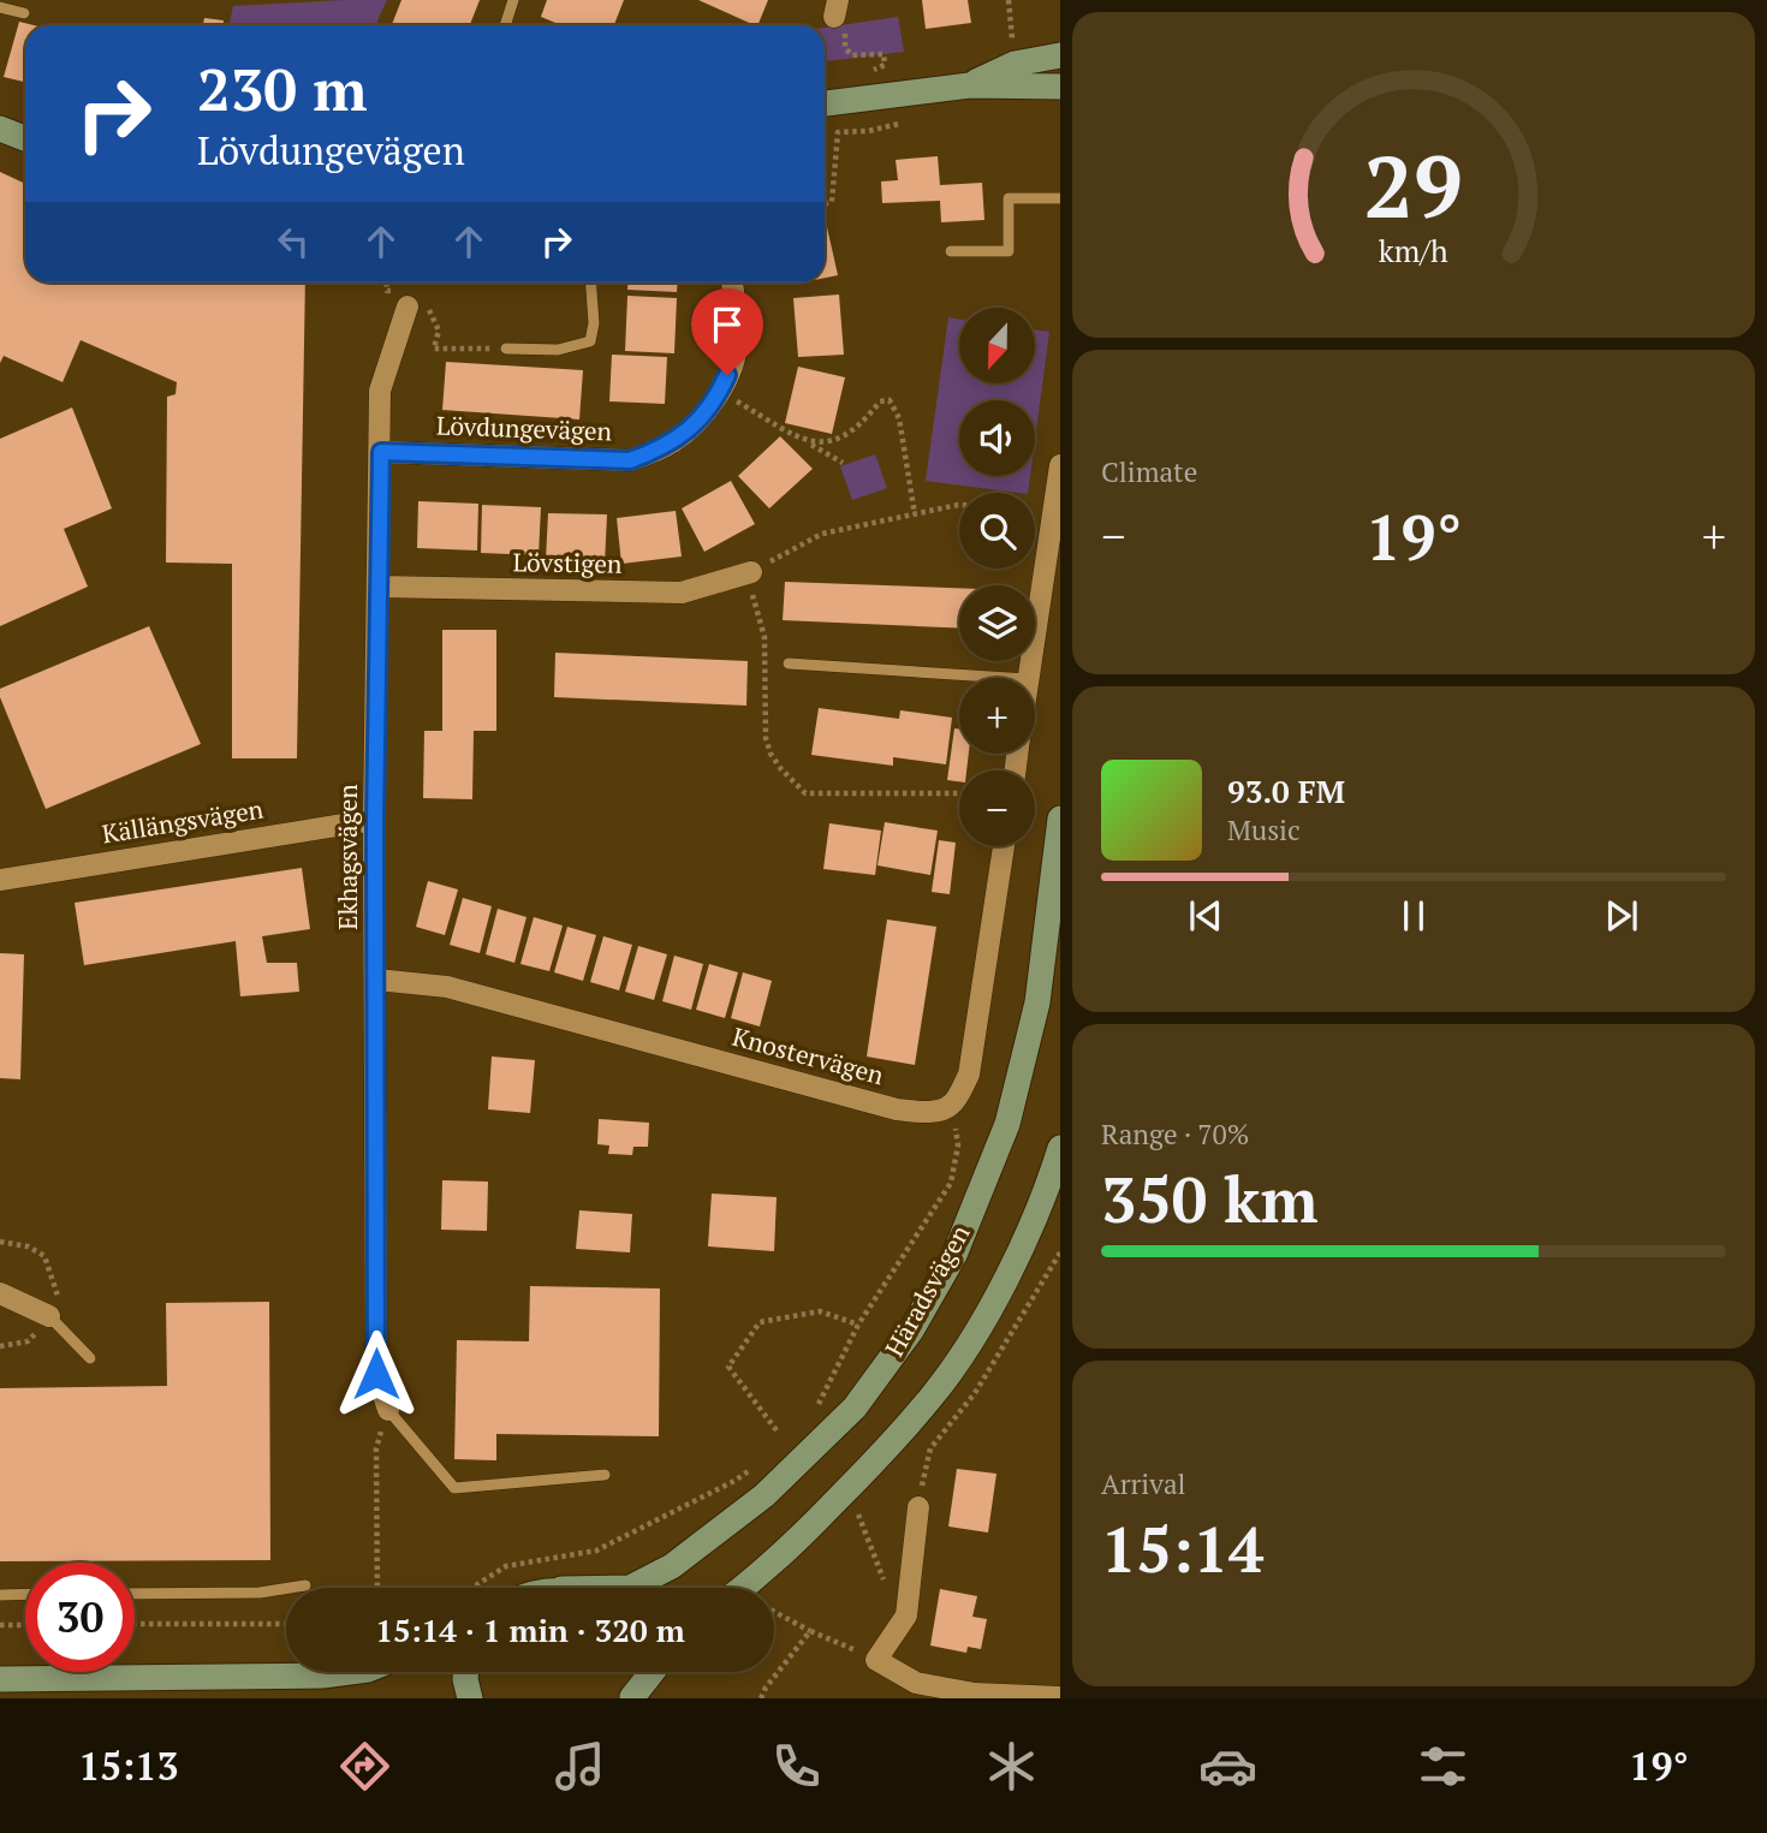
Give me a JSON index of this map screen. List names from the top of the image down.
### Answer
{
  "streets": {
    "main road": ["Häradsvägen"],
    "street": [
      "Lövdungevägen",
      "Lövstigen",
      "Källängsvägen",
      "Ekhagsvägen",
      "Knostervägen"
    ]
  },
  "crossings": [
    ["Lövdungevägen", "Ekhagsvägen"],
    ["Lövstigen", "Ekhagsvägen"],
    ["Källängsvägen", "Ekhagsvägen"],
    ["Ekhagsvägen", "Knostervägen"]
  ],
  "north": "bottom",
  "page": {
    "turn": ["230 m", "Lövdungevägen"],
    "map_buttons": ["+", "−"],
    "tile": [
      "Climate",
      ["Range · 70%", "350 km"],
      ["Arrival", "15:14"]
    ],
    "heat": ["−", "19°", "+"],
    "song": ["93.0 FM", "Music"],
    "limit": "30",
    "trip": "15:14 · 1 min · 320 m",
    "tabs": ["15:13", "19°"],
    "gauge": ["29", "km/h"]
  }
}
